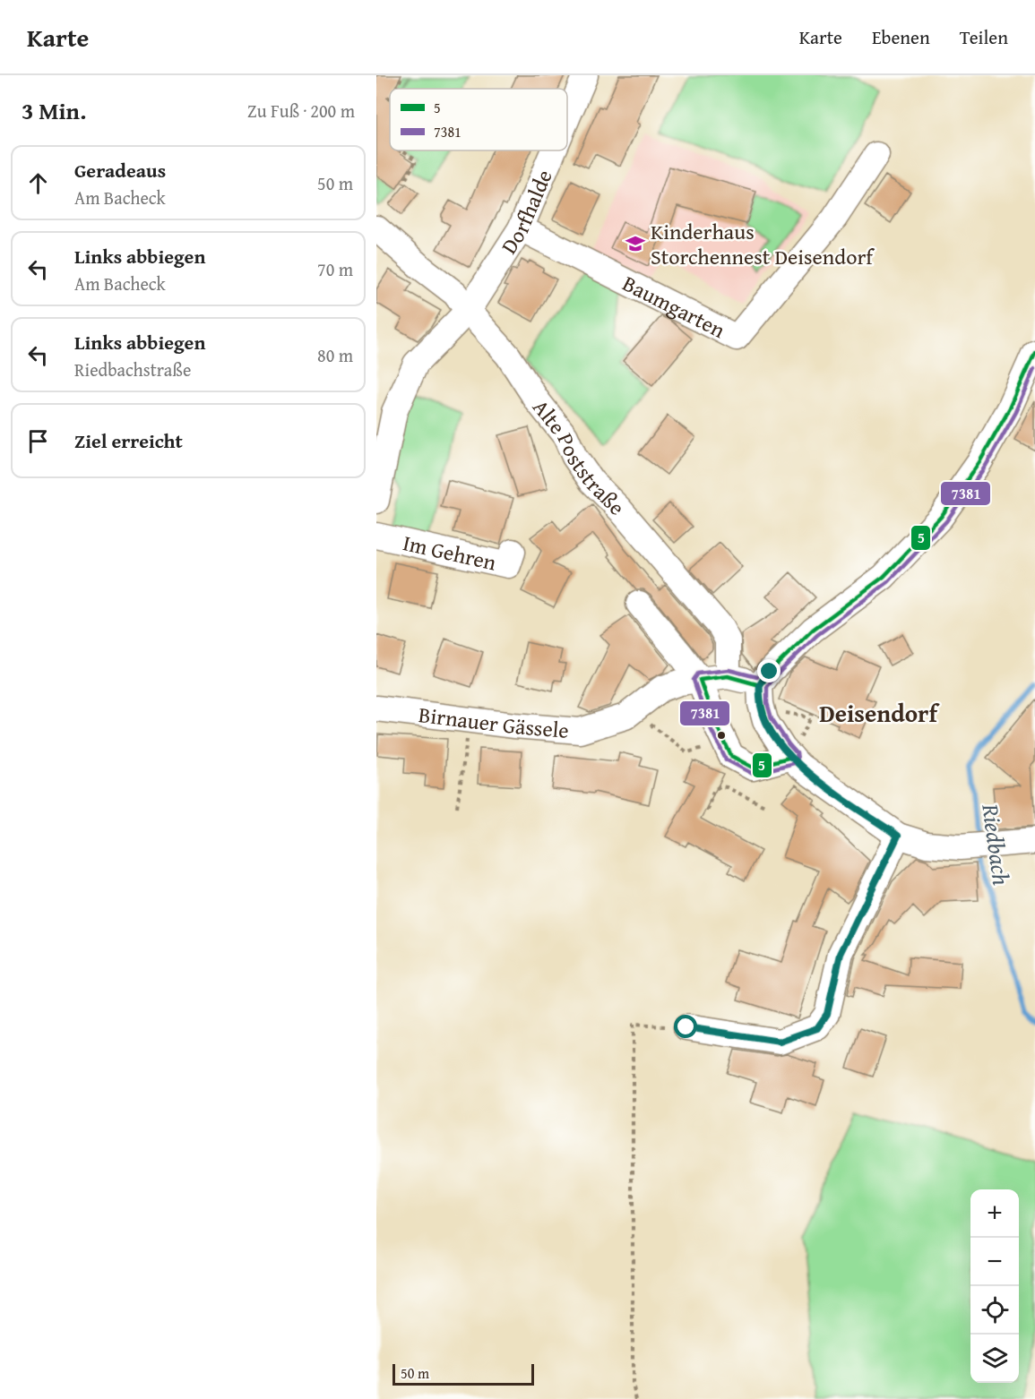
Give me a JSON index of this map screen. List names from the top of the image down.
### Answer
{
  "streets": {
    "street": [
      "Dorfhalde",
      "Baumgarten",
      "Alte Poststraße",
      "Im Gehren",
      "Birnauer Gässele"
    ]
  },
  "crossings": [
    ["Dorfhalde", "Baumgarten"],
    ["Dorfhalde", "Alte Poststraße"],
    ["Alte Poststraße", "Birnauer Gässele"]
  ],
  "districts": ["Deisendorf"],
  "water": ["Riedbach"],
  "places": {
    "school or university": ["Kinderhaus Storchennest Deisendorf"]
  },
  "lines": ["transit line 5", "transit line 7381"],
  "legend": ["5", "7381"],
  "scale_bar": "50 m",
  "page": {
    "header": "Karte",
    "nav": ["Karte", "Ebenen", "Teilen"],
    "heading": ["3 Min.", "Zu Fuß · 200 m"],
    "list": [
      ["Geradeaus", "Am Bacheck", "50 m"],
      ["Links abbiegen", "Am Bacheck", "70 m"],
      ["Links abbiegen", "Riedbachstraße", "80 m"],
      "Ziel erreicht"
    ],
    "map_buttons": ["+", "−"],
    "scale": "50 m"
  }
}
